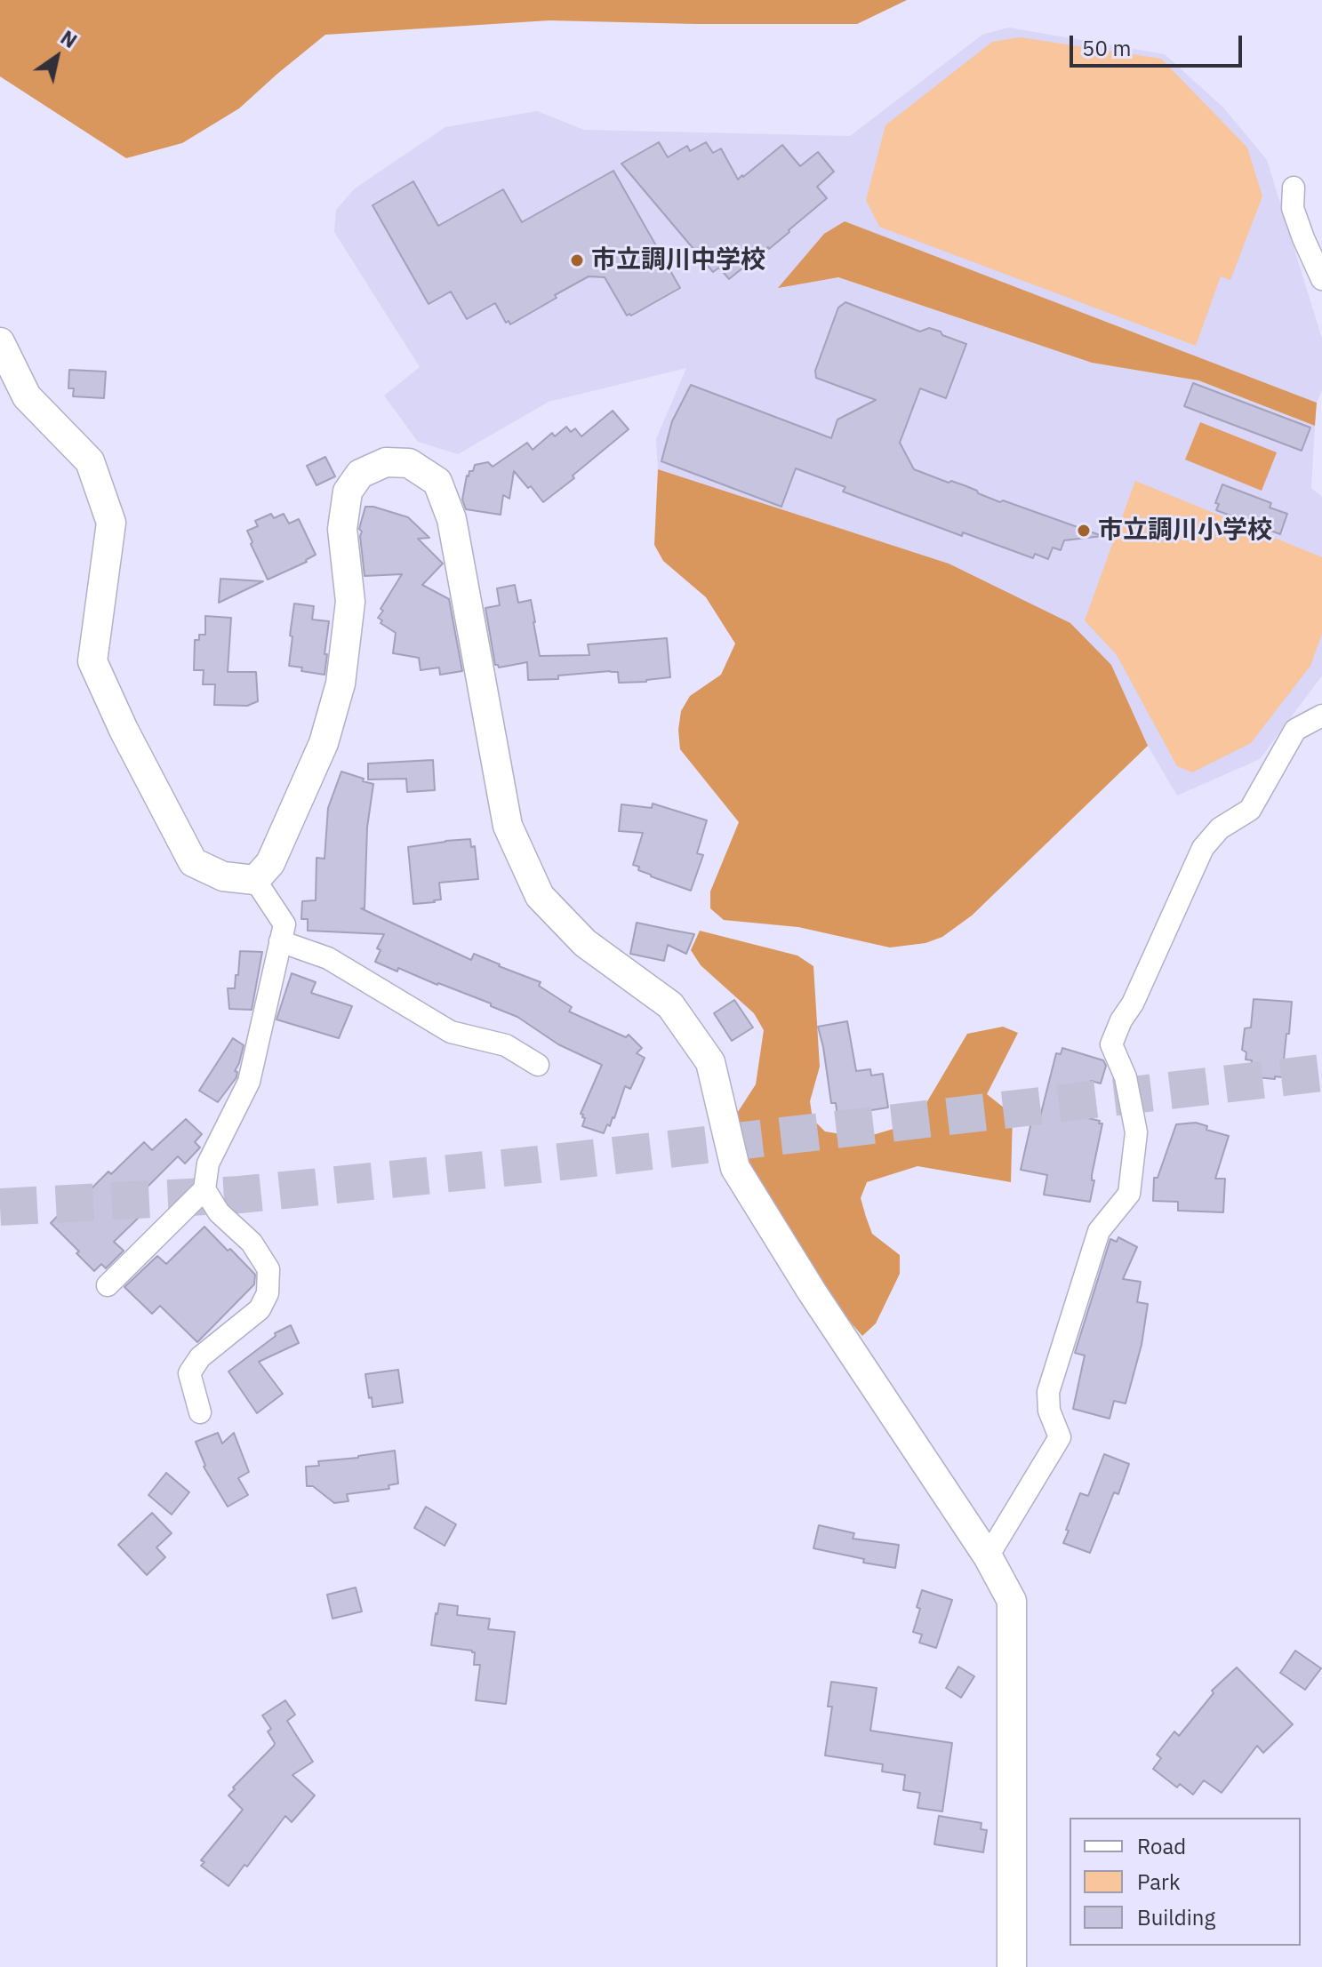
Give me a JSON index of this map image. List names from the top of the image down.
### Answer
{
  "places": ["市立調川中学校", "市立調川小学校"],
  "legend": ["Road", "Park", "Building"],
  "scale_bar": "50 m",
  "north": "top right"
}
